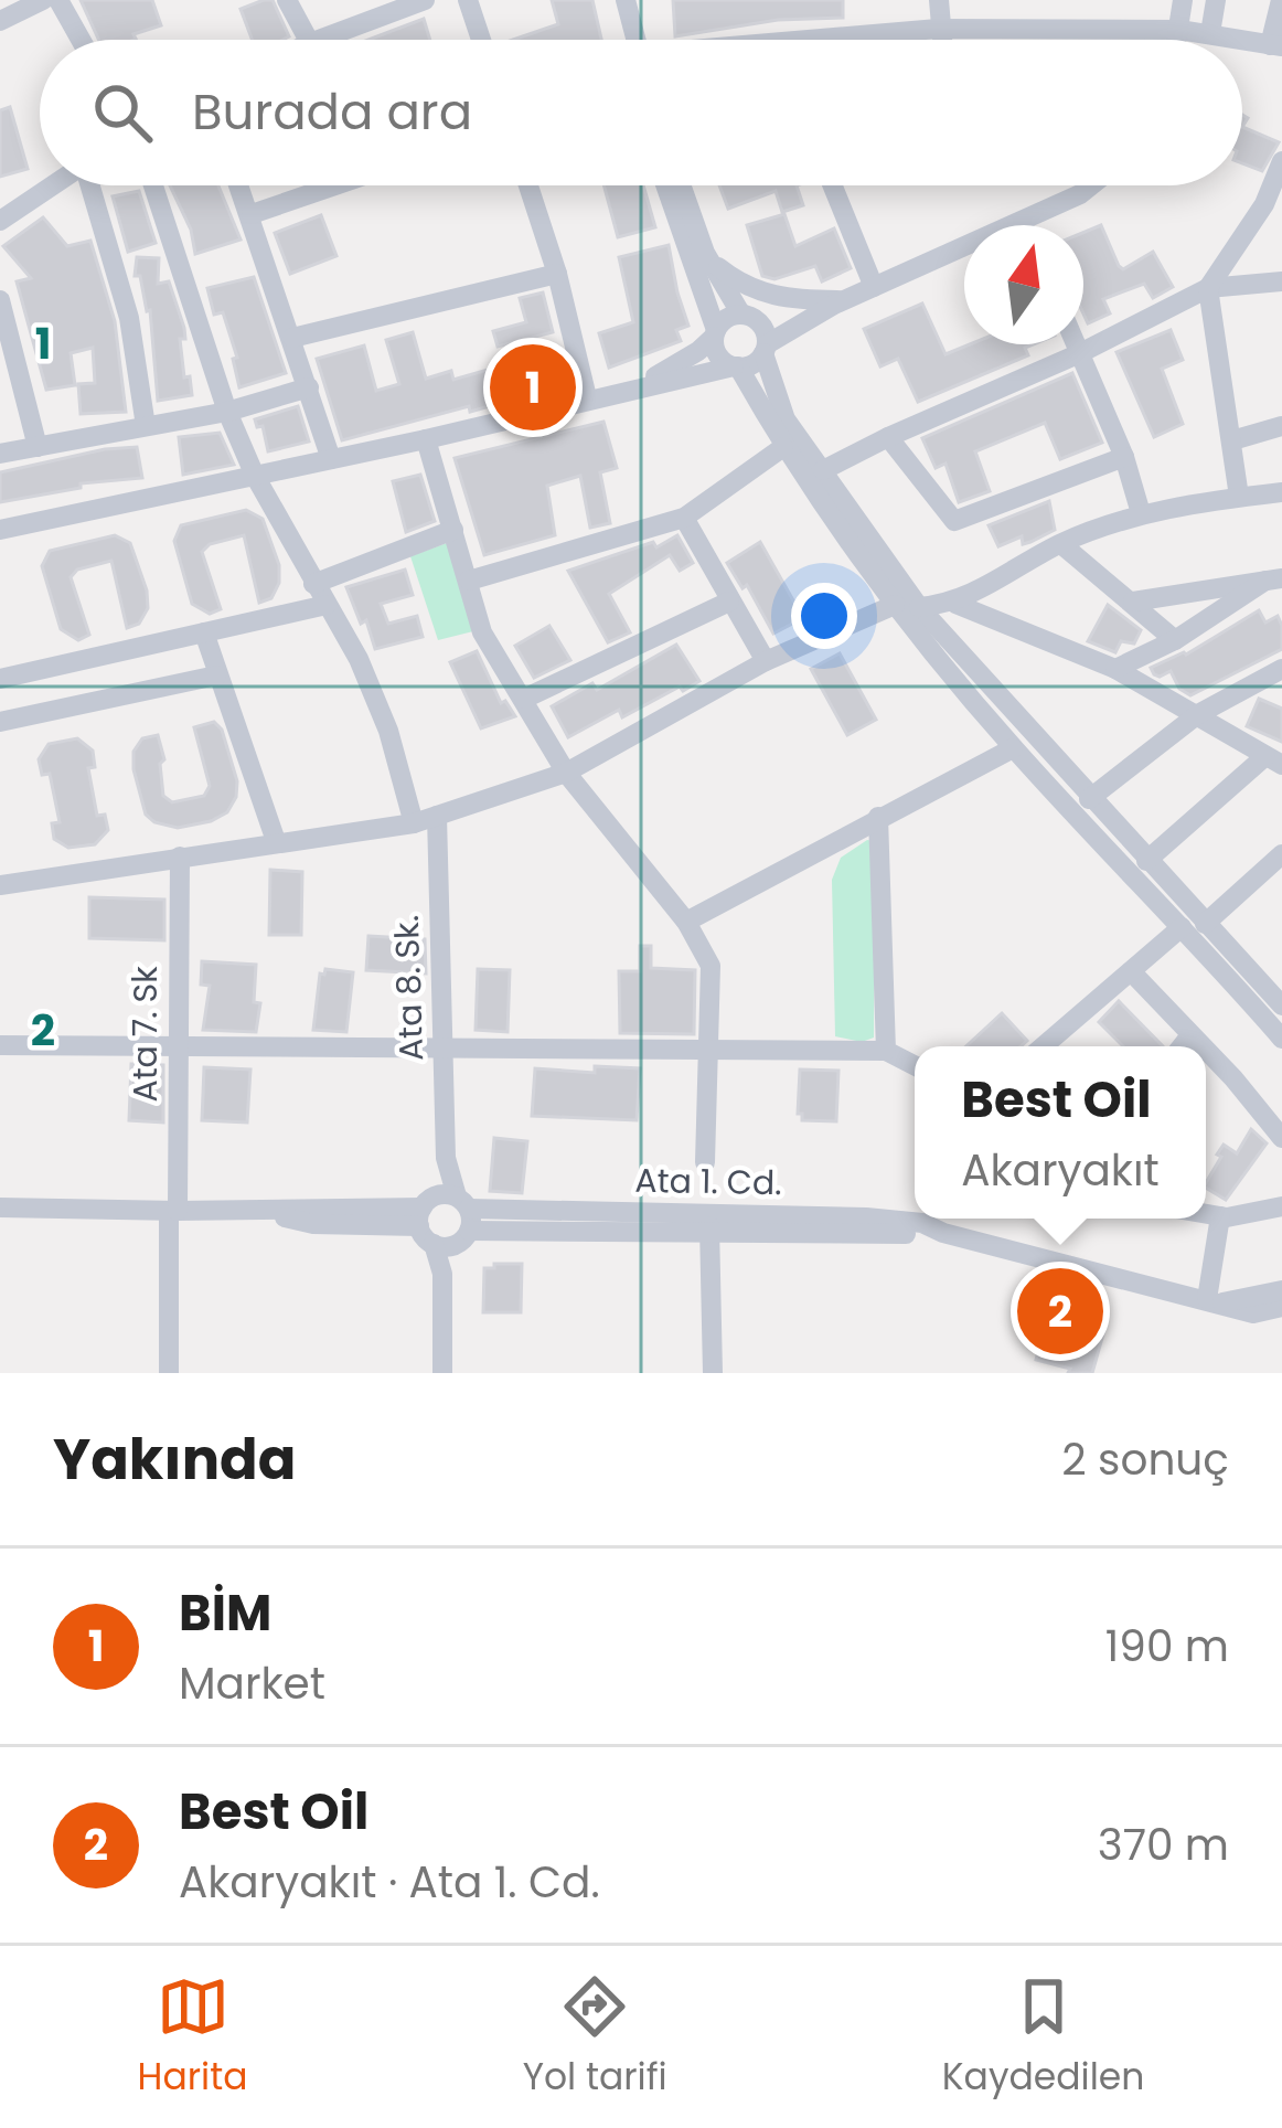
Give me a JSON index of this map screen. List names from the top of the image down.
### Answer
{
  "streets": {
    "street": ["Ata 8. Sk.", "Ata 7. Sk", "Ata 1. Cd."]
  },
  "crossings": [
    ["Ata 8. Sk.", "Ata 1. Cd."],
    ["Ata 7. Sk", "Ata 1. Cd."]
  ],
  "north": "top",
  "page": {
    "search": "Burada ara",
    "pins": ["1", "2"],
    "popup": ["Best Oil", "Akaryakıt"],
    "heading": ["Yakında", "2 sonuç"],
    "list": [
      {
        "mark": "1",
        "name": "BİM",
        "note": "Market",
        "value": "190 m"
      },
      {
        "mark": "2",
        "name": "Best Oil",
        "note": "Akaryakıt · Ata 1. Cd.",
        "value": "370 m"
      }
    ],
    "nav": ["Harita", "Yol tarifi", "Kaydedilen"]
  },
  "grid": {
    "rows": ["1", "2"]
  }
}
